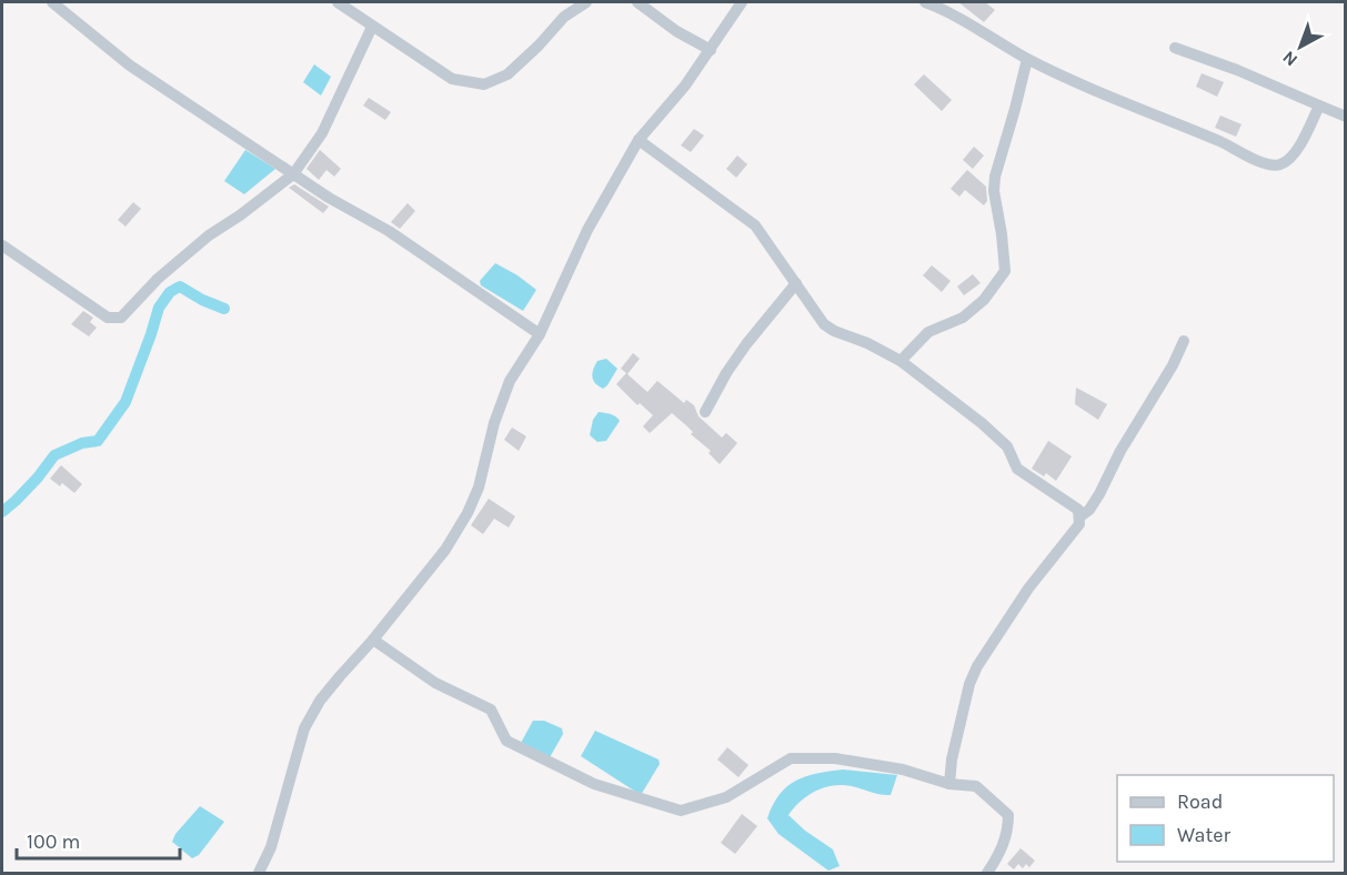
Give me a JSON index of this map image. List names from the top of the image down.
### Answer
{
  "legend": ["Road", "Water"],
  "scale_bar": "100 m",
  "north": "bottom left"
}
